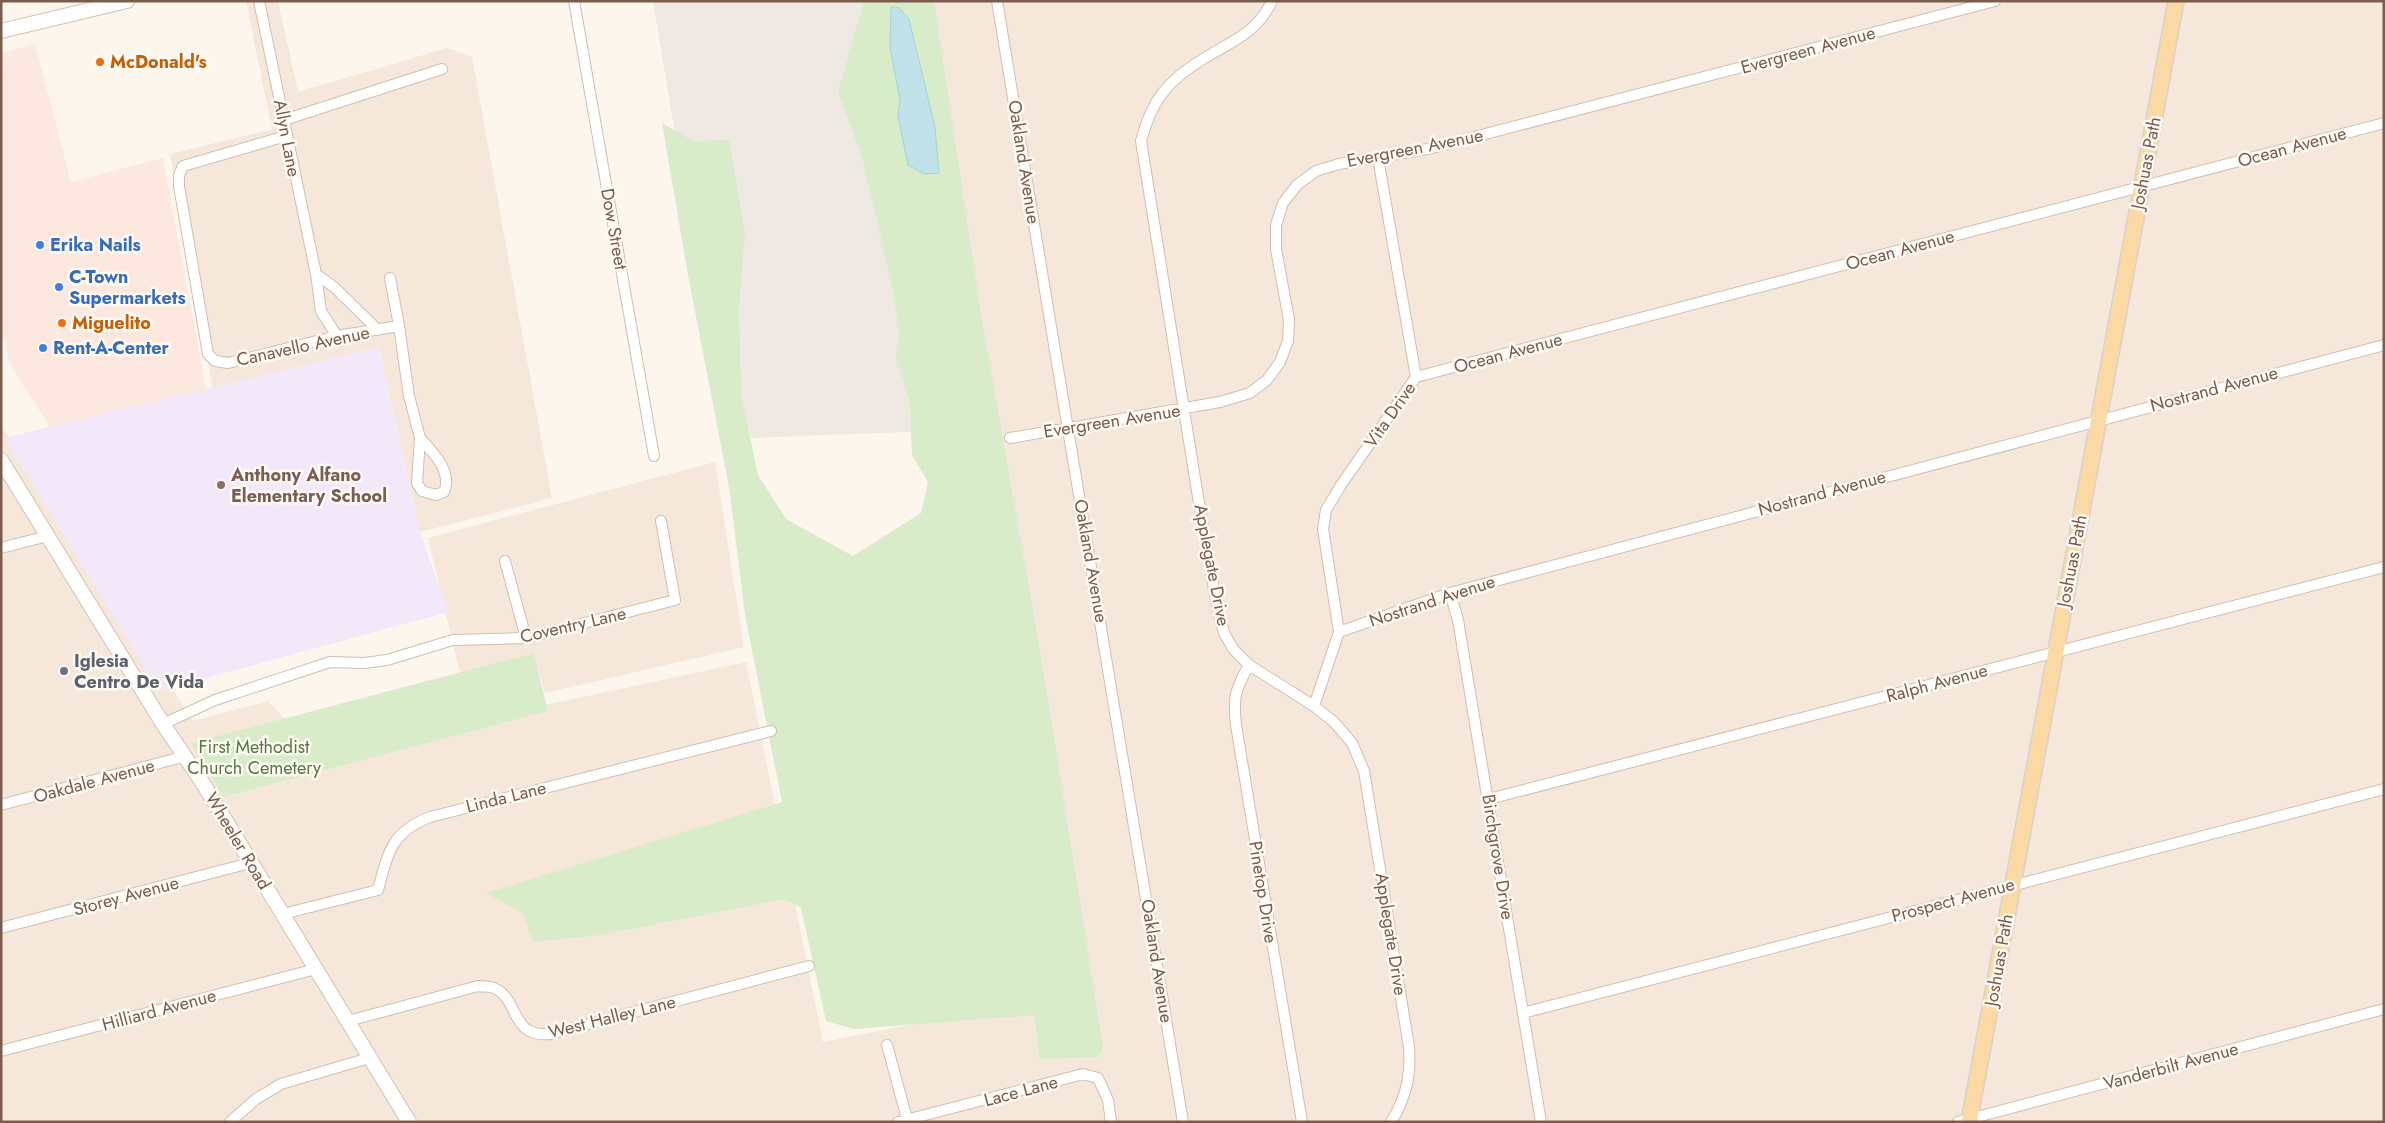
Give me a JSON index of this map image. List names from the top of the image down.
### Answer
{
  "streets": {
    "main road": ["Joshuas Path", "Wheeler Road"],
    "street": [
      "Evergreen Avenue",
      "Allyn Lane",
      "Ocean Avenue",
      "Oakland Avenue",
      "Dow Street",
      "Canavello Avenue",
      "Nostrand Avenue",
      "Vita Drive",
      "Applegate Drive",
      "Coventry Lane",
      "Ralph Avenue",
      "Oakdale Avenue",
      "Linda Lane",
      "Birchgrove Drive",
      "Pinetop Drive",
      "Storey Avenue",
      "Prospect Avenue",
      "Hilliard Avenue",
      "West Halley Lane",
      "Vanderbilt Avenue",
      "Lace Lane"
    ]
  },
  "crossings": [
    ["Evergreen Avenue", "Oakland Avenue"],
    ["Evergreen Avenue", "Vita Drive"],
    ["Evergreen Avenue", "Applegate Drive"],
    ["Allyn Lane", "Canavello Avenue"],
    ["Ocean Avenue", "Joshuas Path"],
    ["Ocean Avenue", "Vita Drive"],
    ["Joshuas Path", "Nostrand Avenue"],
    ["Joshuas Path", "Ralph Avenue"],
    ["Joshuas Path", "Prospect Avenue"],
    ["Joshuas Path", "Vanderbilt Avenue"],
    ["Nostrand Avenue", "Vita Drive"],
    ["Nostrand Avenue", "Birchgrove Drive"],
    ["Applegate Drive", "Pinetop Drive"],
    ["Coventry Lane", "Wheeler Road"],
    ["Ralph Avenue", "Birchgrove Drive"],
    ["Oakdale Avenue", "Wheeler Road"],
    ["Linda Lane", "Wheeler Road"],
    ["Wheeler Road", "Storey Avenue"],
    ["Wheeler Road", "Hilliard Avenue"],
    ["Wheeler Road", "West Halley Lane"],
    ["Birchgrove Drive", "Prospect Avenue"]
  ],
  "parks": ["First Methodist Church Cemetery"],
  "places": [
    "McDonald's",
    "Erika Nails",
    "C‑Town Supermarkets",
    "Miguelito",
    "Rent-A-Center",
    "Anthony Alfano Elementary School",
    "Iglesia Centro De Vida"
  ]
}
